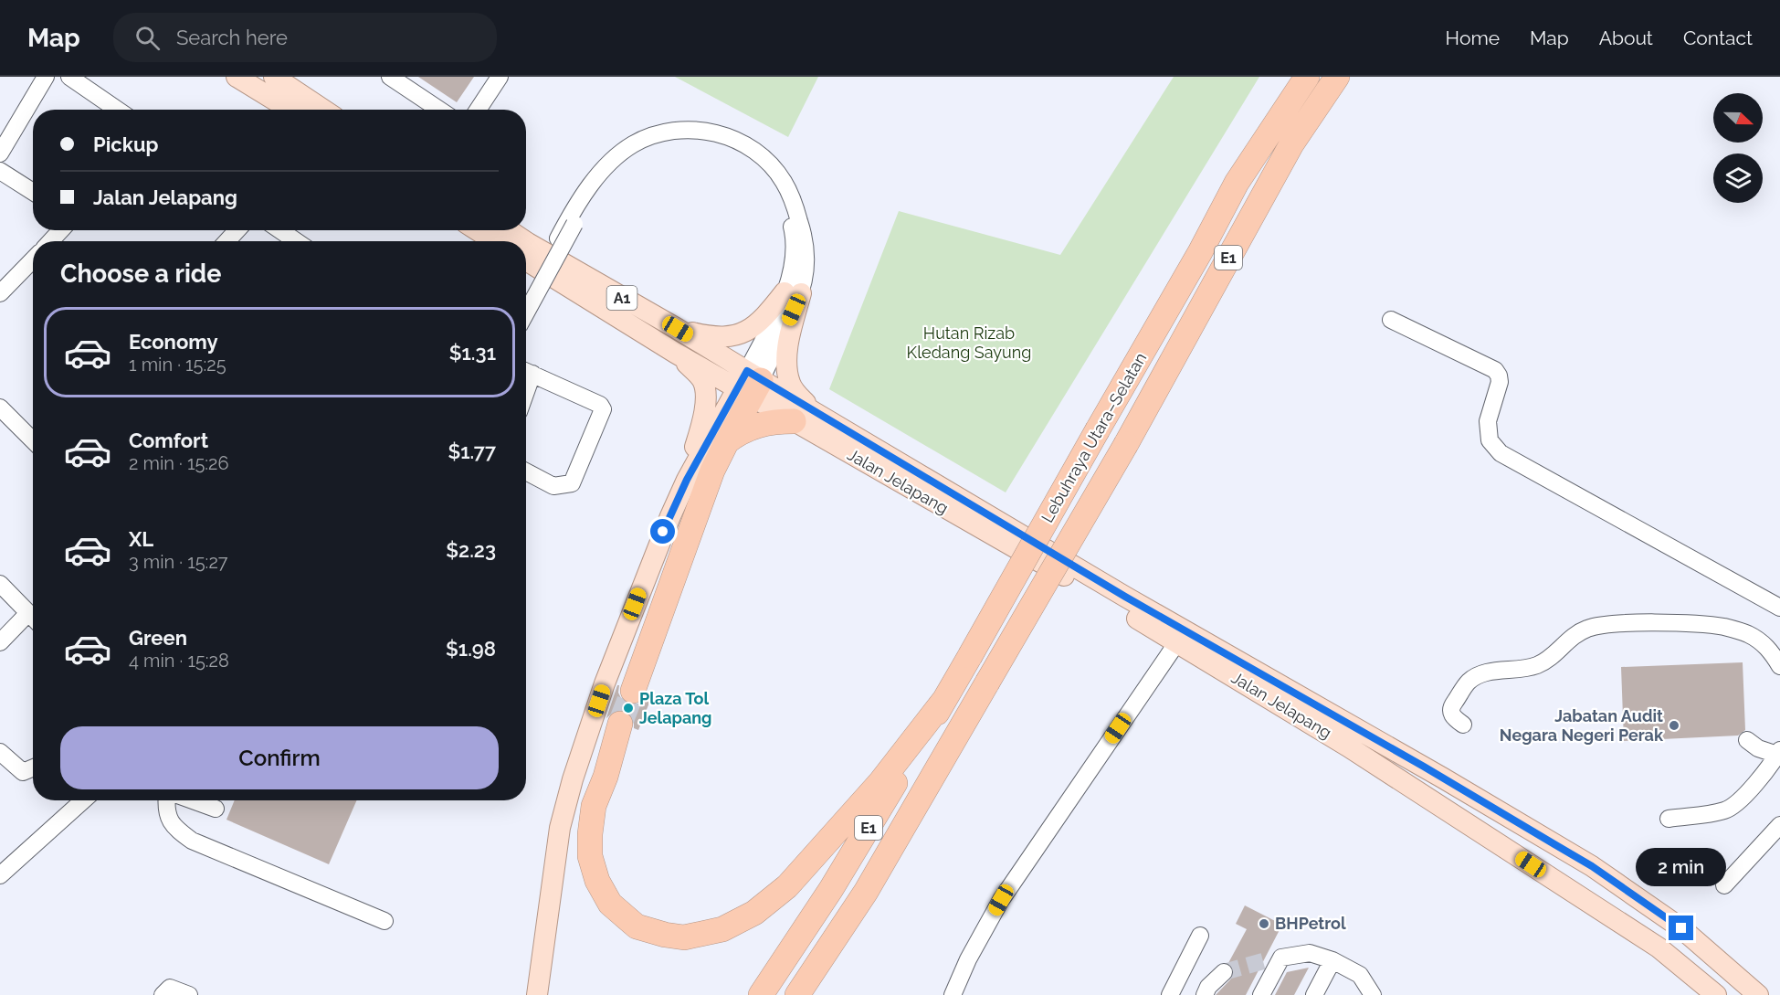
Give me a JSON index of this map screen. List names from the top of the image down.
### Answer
{
  "streets": {
    "highway": ["E1", "Lebuhraya Utara–Selatan"],
    "main road": ["A1", "Jalan Jelapang"]
  },
  "parks": ["Hutan Rizab Kledang Sayung"],
  "places": ["Plaza Tol Jelapang", "Jabatan Audit Negara Negeri Perak", "BHPetrol"],
  "north": "right",
  "page": {
    "header": "Map",
    "search": "Search here",
    "nav": [
      "Home",
      "Map",
      "About",
      "Contact"
    ],
    "banner": ["Pickup", "Jalan Jelapang"],
    "heading": "Choose a ride",
    "list": [
      {
        "name": "Economy",
        "note": "1 min · 15:25",
        "value": "$1.31"
      },
      {
        "name": "Comfort",
        "note": "2 min · 15:26",
        "value": "$1.77"
      },
      {
        "name": "XL",
        "note": "3 min · 15:27",
        "value": "$2.23"
      },
      {
        "name": "Green",
        "note": "4 min · 15:28",
        "value": "$1.98"
      }
    ],
    "buttons": "Confirm",
    "bubble": "2 min"
  }
}
